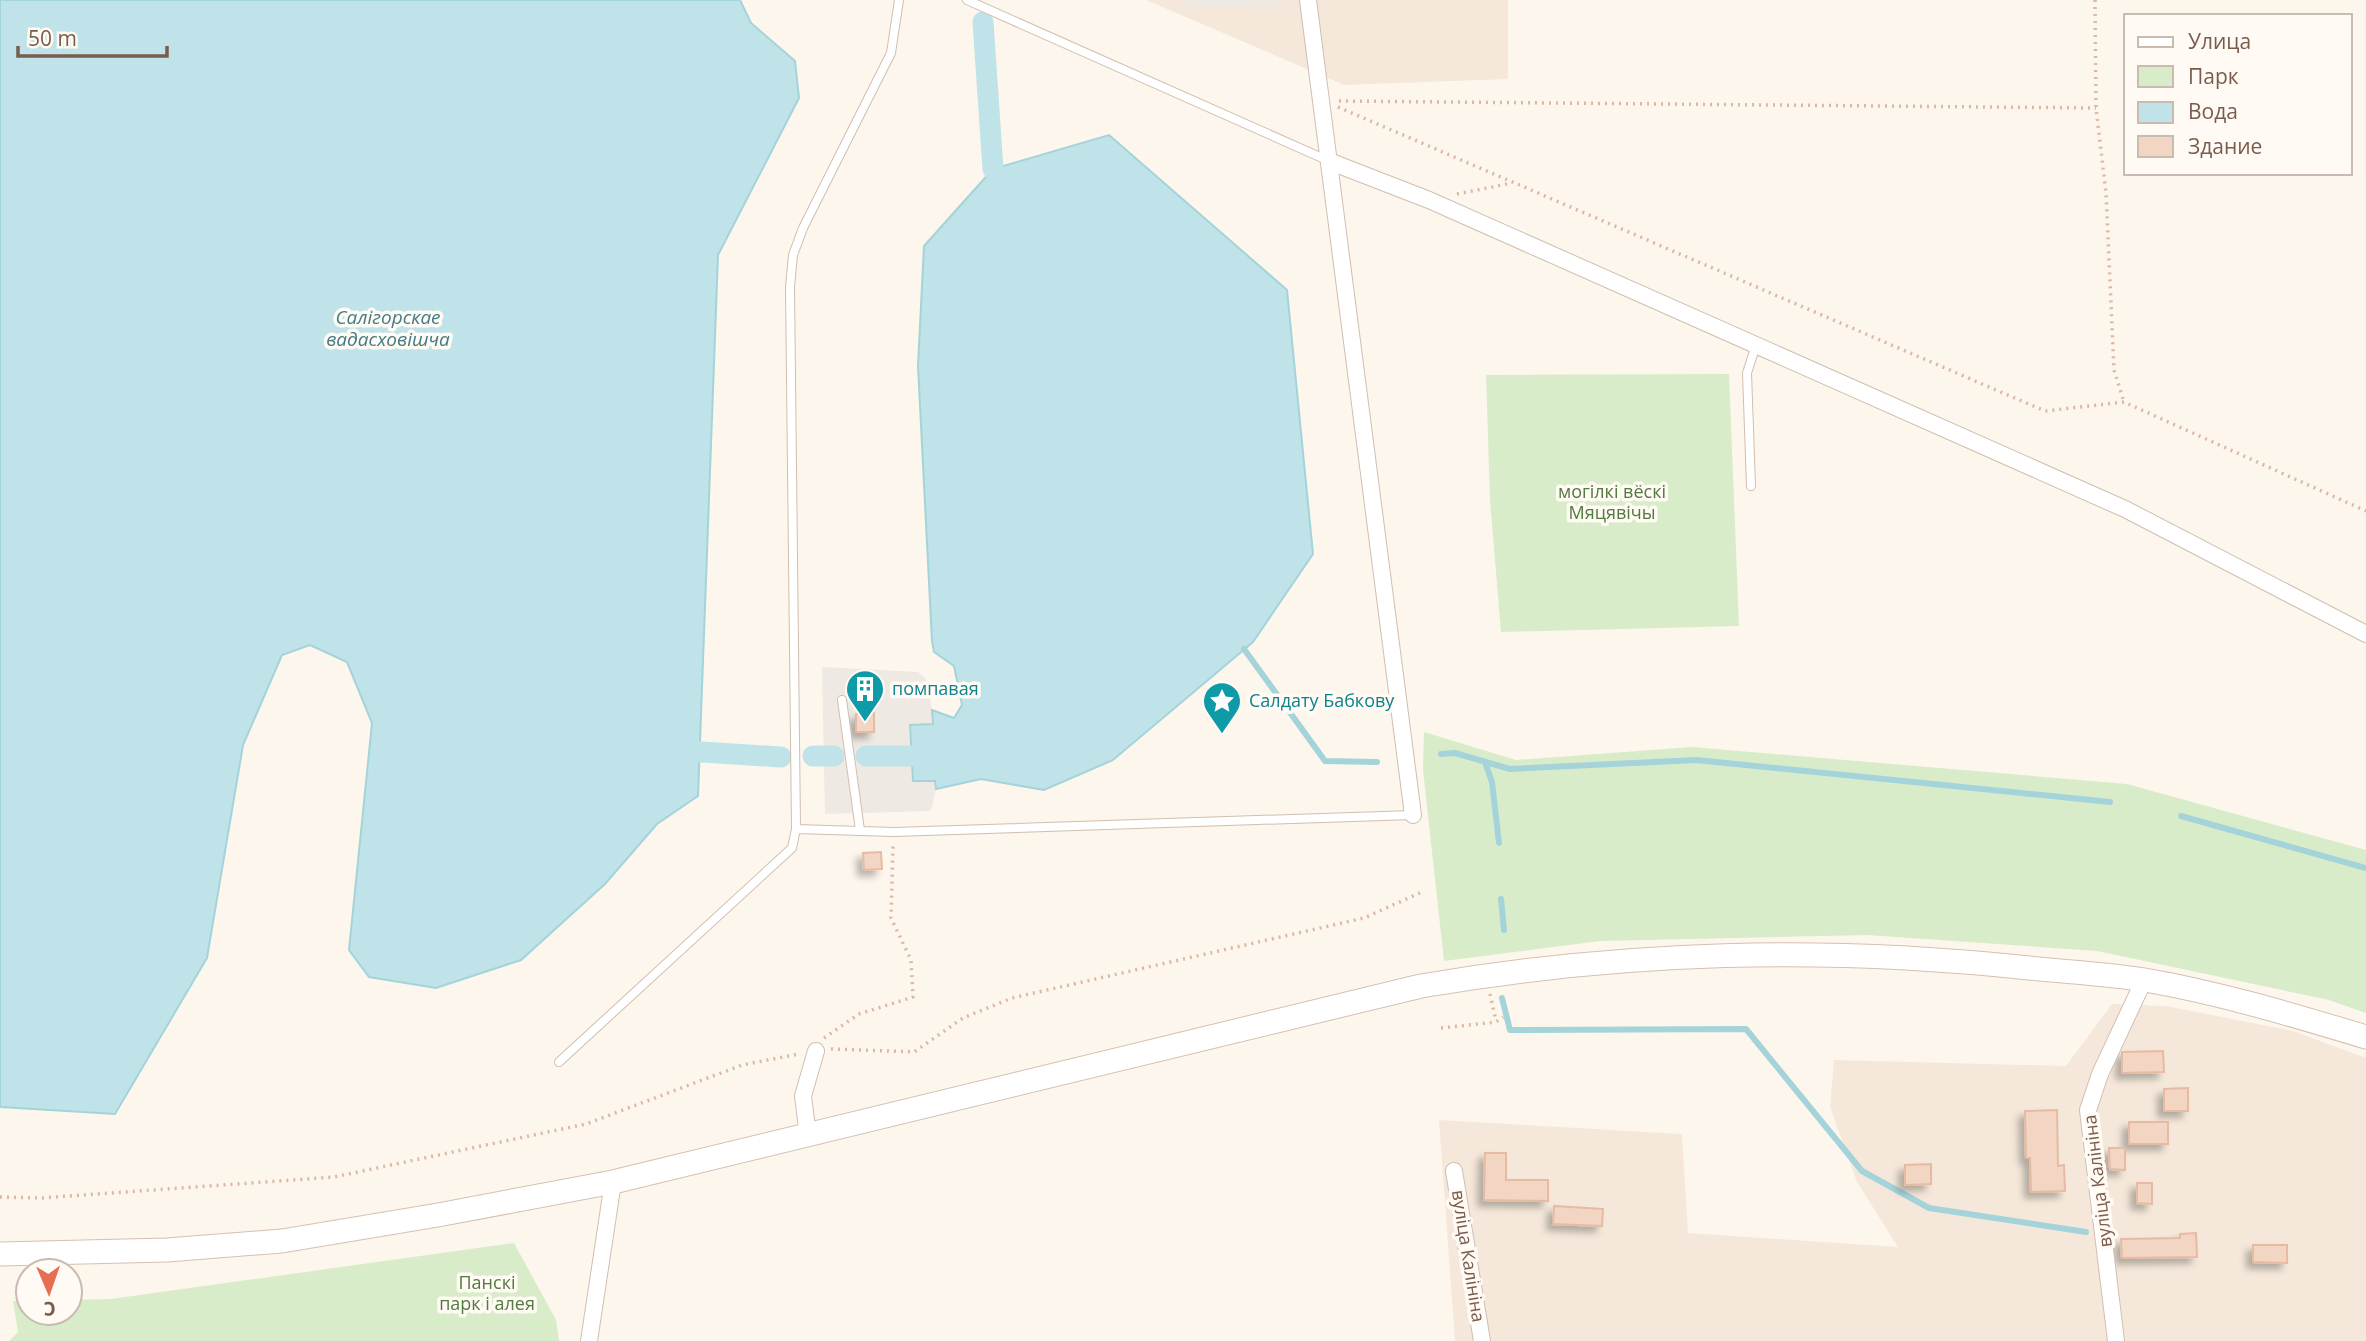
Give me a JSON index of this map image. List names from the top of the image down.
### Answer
{
  "streets": {
    "street": ["вуліца Калініна"]
  },
  "water": ["Салігорскае вадасховішча"],
  "parks": ["могілкі вёскі Мяцявічы", "Панскі парк і алея"],
  "places": {
    "building": ["помпавая"],
    "place": ["Салдату Бабкову"]
  },
  "legend": [
    "Улица",
    "Парк",
    "Вода",
    "Здание"
  ],
  "scale_bar": "50 m",
  "north": "bottom"
}
